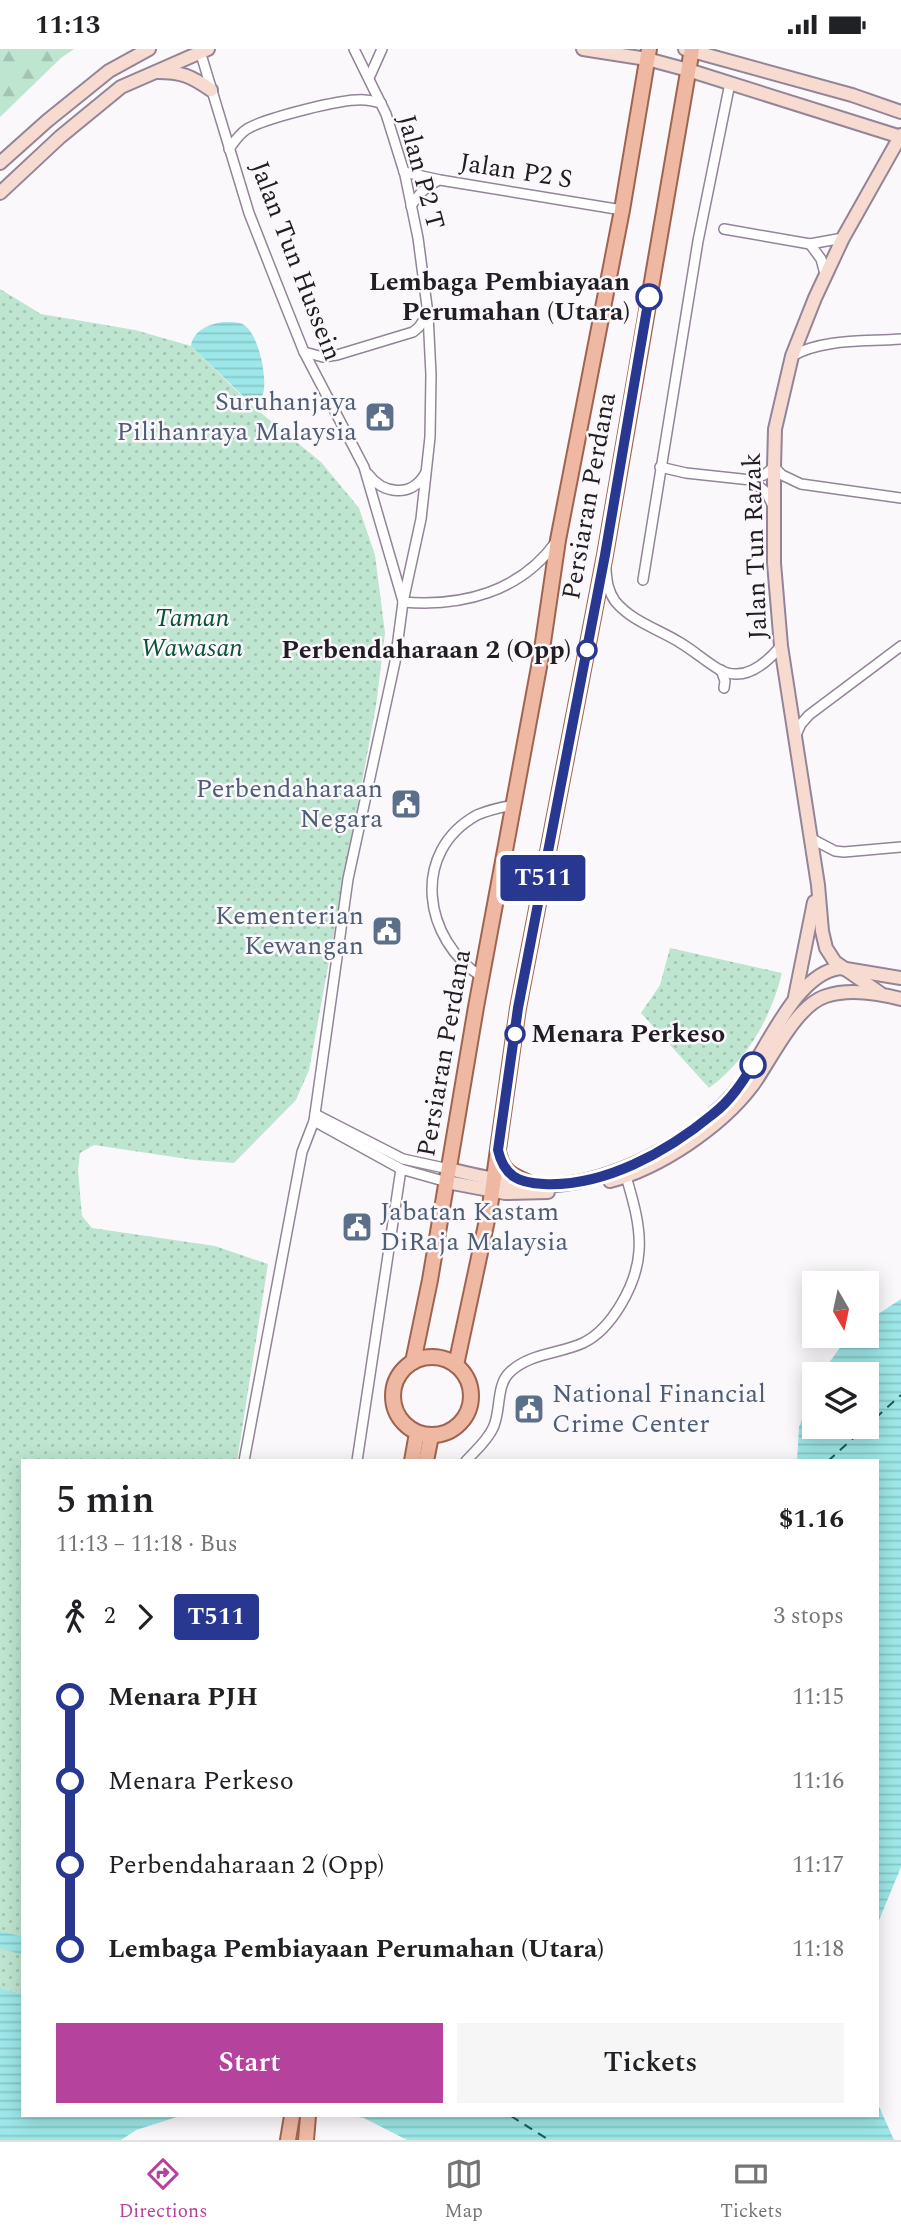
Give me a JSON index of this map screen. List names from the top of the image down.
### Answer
{
  "streets": {
    "main road": ["Persiaran Perdana", "Jalan Tun Razak"],
    "street": ["Jalan P2 S", "Jalan P2 T", "Jalan Tun Hussein"]
  },
  "crossings": [
    ["Jalan P2 S", "Jalan P2 T"],
    ["Jalan P2 S", "Persiaran Perdana"],
    ["Jalan P2 T", "Jalan Tun Hussein"]
  ],
  "parks": ["Taman Wawasan"],
  "places": {
    "other": ["Lembaga Pembiayaan Perumahan (Utara)", "Perbendaharaan 2 (Opp)", "Menara Perkeso"],
    "public building": [
      "Suruhanjaya Pilihanraya Malaysia",
      "Perbendaharaan Negara",
      "Kementerian Kewangan",
      "Jabatan Kastam DiRaja Malaysia",
      "National Financial Crime Center"
    ]
  },
  "lines": ["bus line T511"],
  "north": "bottom",
  "page": {
    "status": "11:13",
    "on_map": "T511",
    "heading": ["5 min", "11:13 – 11:18 · Bus", "$1.16"],
    "legs": ["2", "T511", "3 stops"],
    "list": [
      {
        "name": "Menara PJH",
        "value": "11:15"
      },
      {
        "name": "Menara Perkeso",
        "value": "11:16"
      },
      {
        "name": "Perbendaharaan 2 (Opp)",
        "value": "11:17"
      },
      {
        "name": "Lembaga Pembiayaan Perumahan (Utara)",
        "value": "11:18"
      }
    ],
    "buttons": ["Start", "Tickets"],
    "tabs": ["Directions", "Map", "Tickets"]
  }
}
